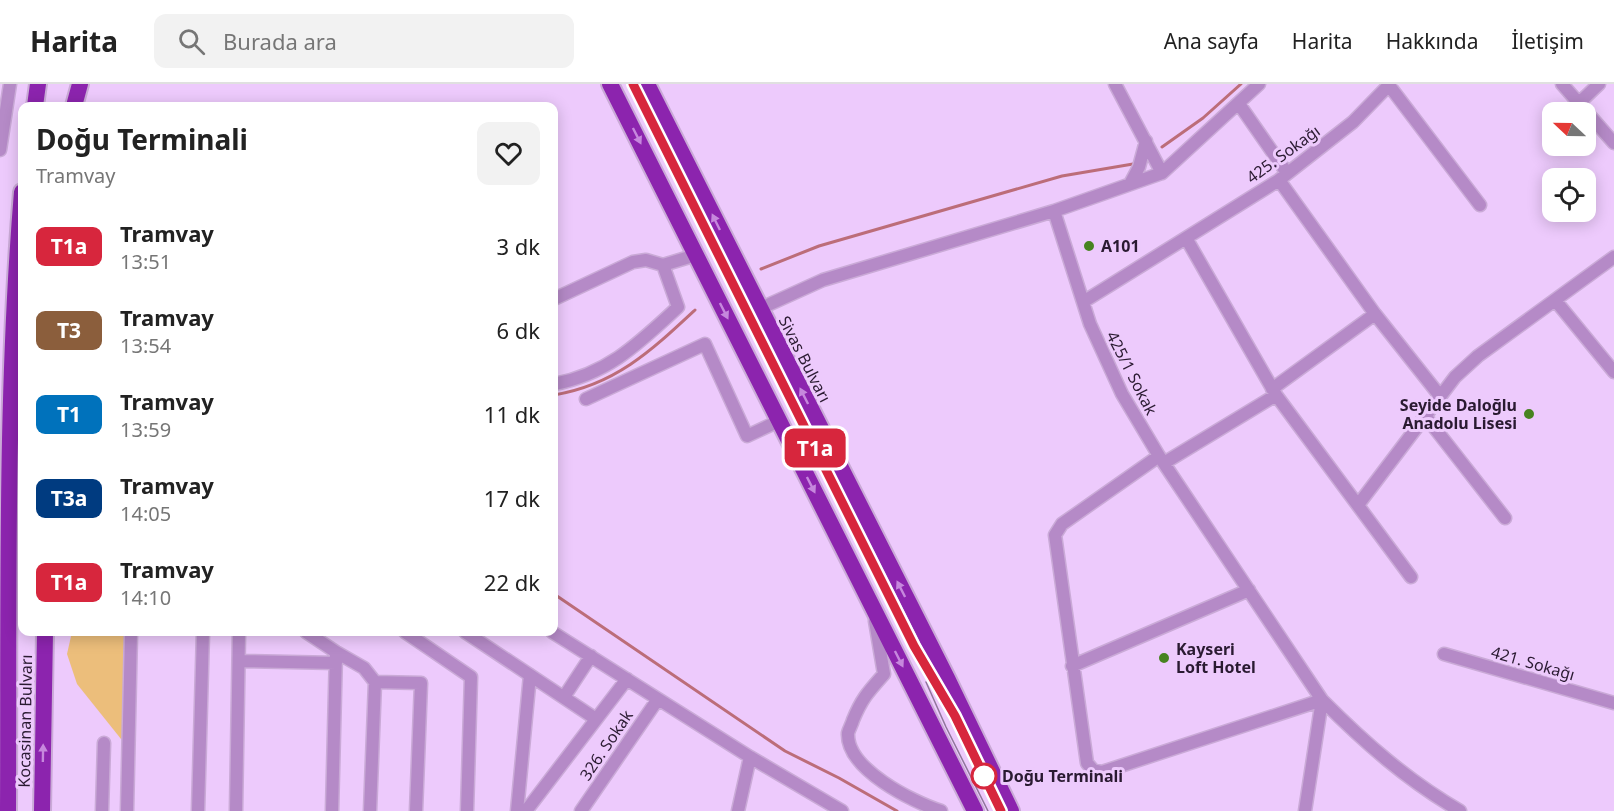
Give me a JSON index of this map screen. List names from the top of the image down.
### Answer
{
  "streets": {
    "highway": ["Sivas Bulvarı", "Kocasinan Bulvarı"],
    "street": [
      "425. Sokağı",
      "425/1 Sokak",
      "421. Sokağı",
      "326. Sokak"
    ]
  },
  "crossings": [
    ["425. Sokağı", "425/1 Sokak"]
  ],
  "places": [
    "A101",
    "Seyide Daloğlu Anadolu Lisesi",
    "Kayseri Loft Hotel",
    "Doğu Terminali"
  ],
  "lines": ["tram line T1a"],
  "north": "left",
  "page": {
    "header": "Harita",
    "search": "Burada ara",
    "nav": [
      "Ana sayfa",
      "Harita",
      "Hakkında",
      "İletişim"
    ],
    "on_map": "T1a",
    "heading": ["Doğu Terminali", "Tramvay"],
    "list": [
      {
        "mark": "T1a",
        "name": "Tramvay",
        "note": "13:51",
        "value": "3 dk"
      },
      {
        "mark": "T3",
        "name": "Tramvay",
        "note": "13:54",
        "value": "6 dk"
      },
      {
        "mark": "T1",
        "name": "Tramvay",
        "note": "13:59",
        "value": "11 dk"
      },
      {
        "mark": "T3a",
        "name": "Tramvay",
        "note": "14:05",
        "value": "17 dk"
      },
      {
        "mark": "T1a",
        "name": "Tramvay",
        "note": "14:10",
        "value": "22 dk"
      }
    ]
  }
}
